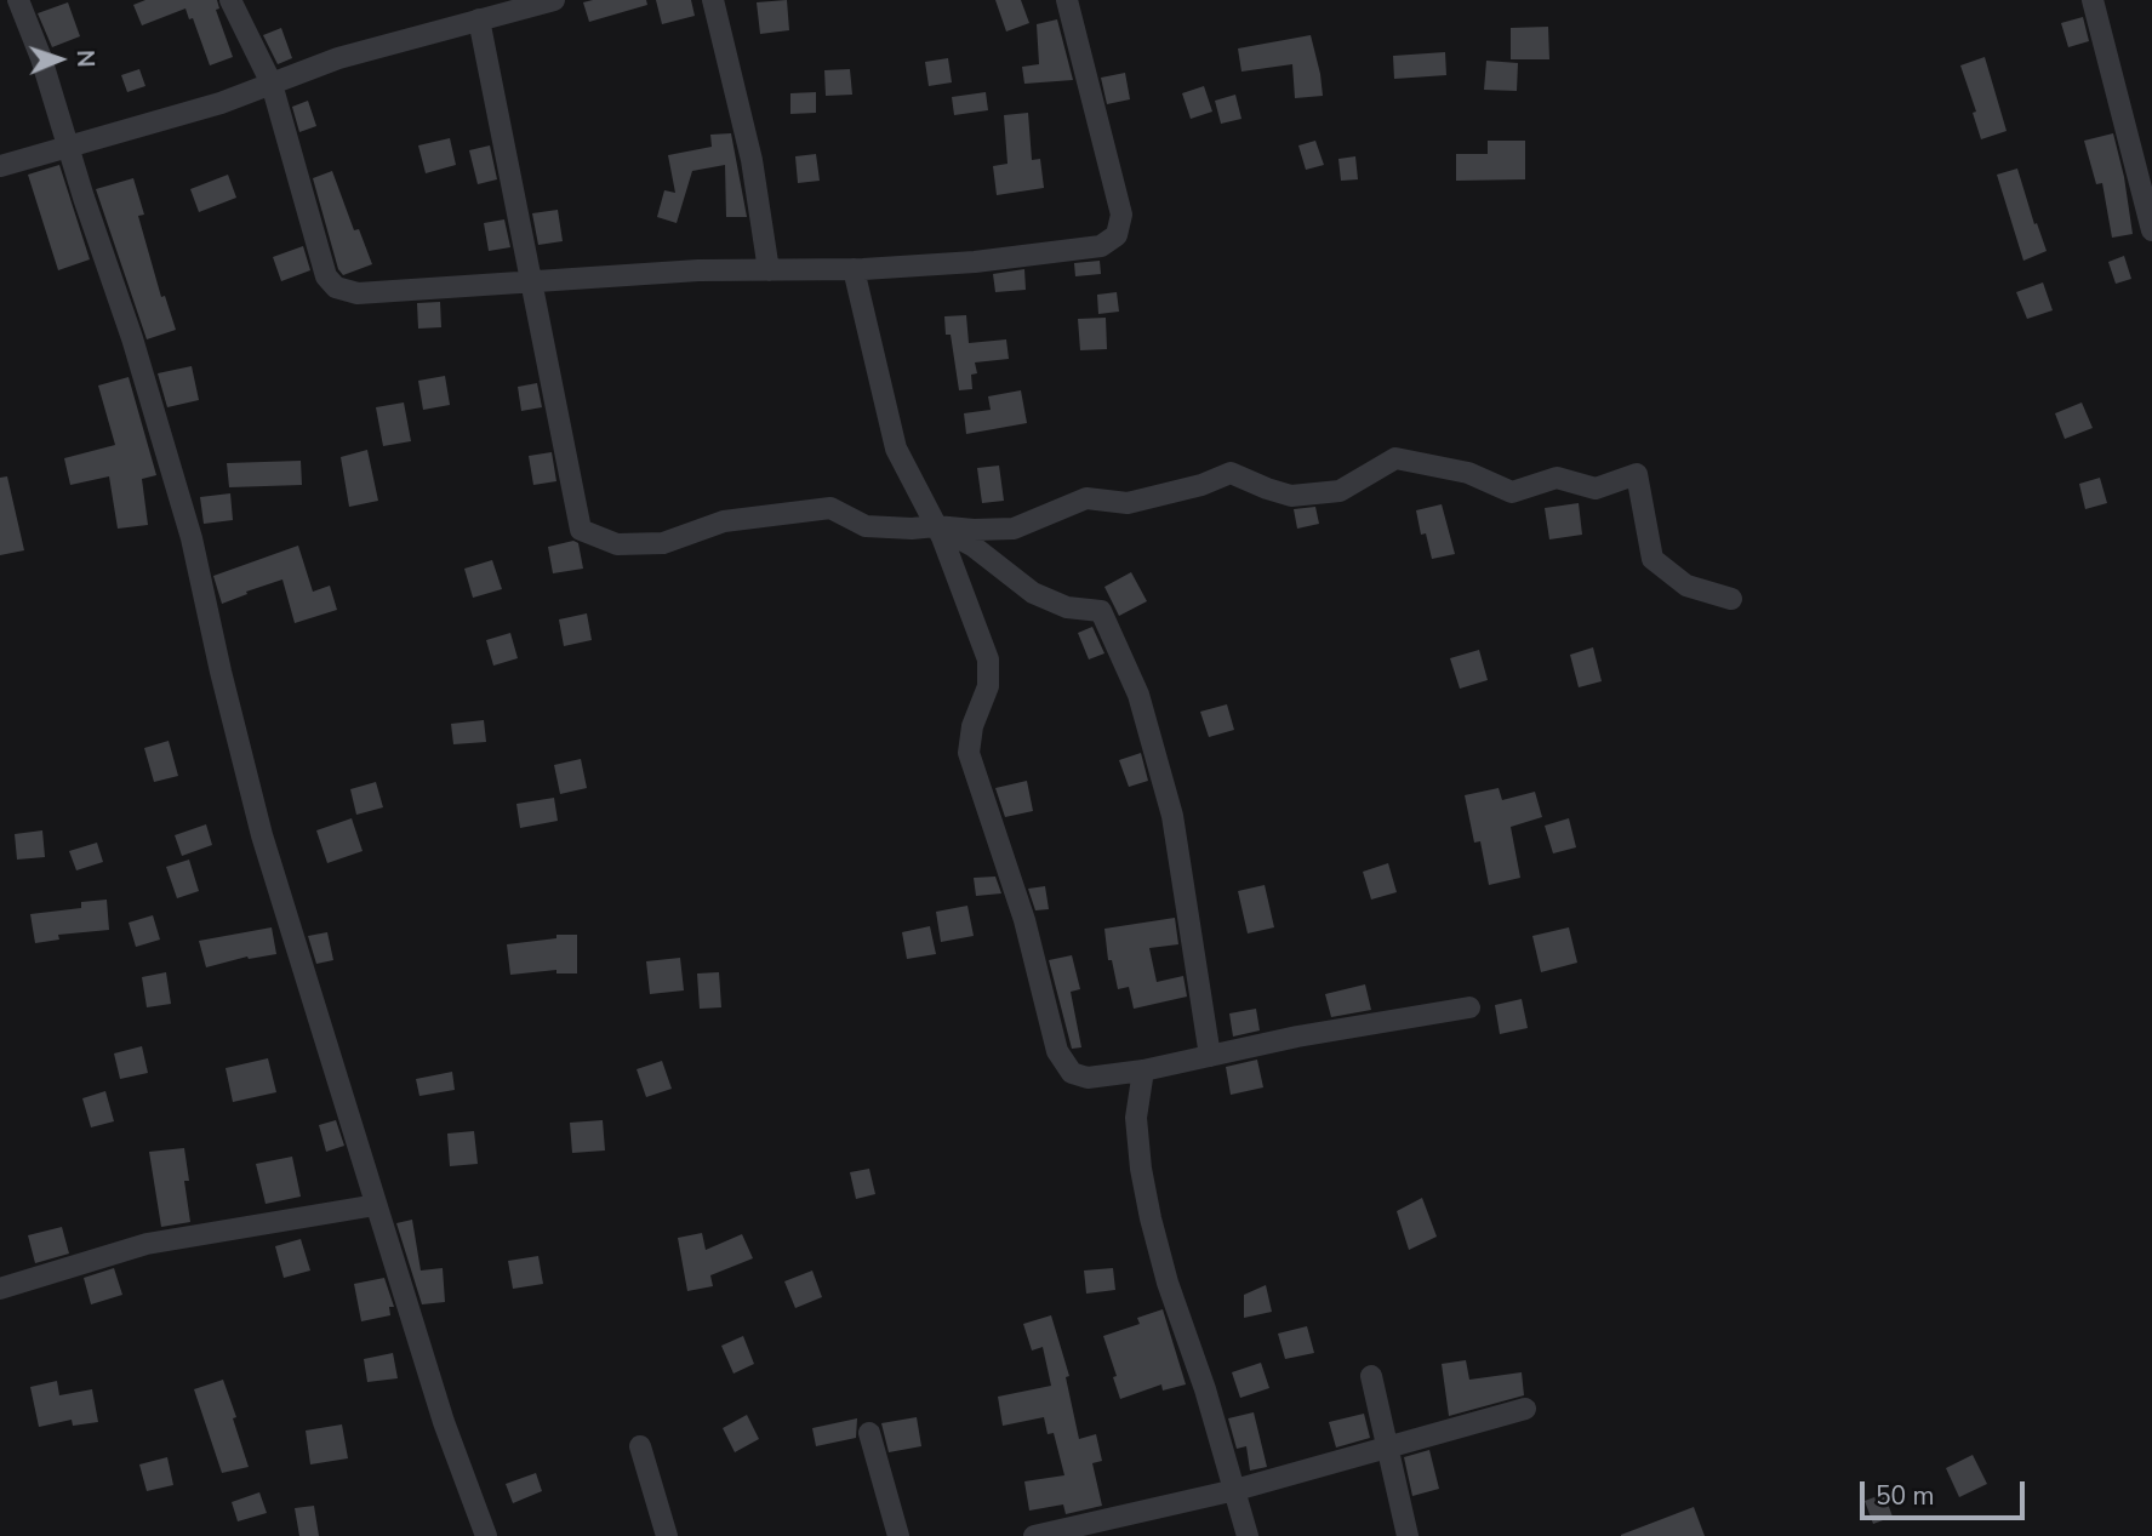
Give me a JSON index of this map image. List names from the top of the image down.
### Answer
{
  "scale_bar": "50 m",
  "north": "right"
}
